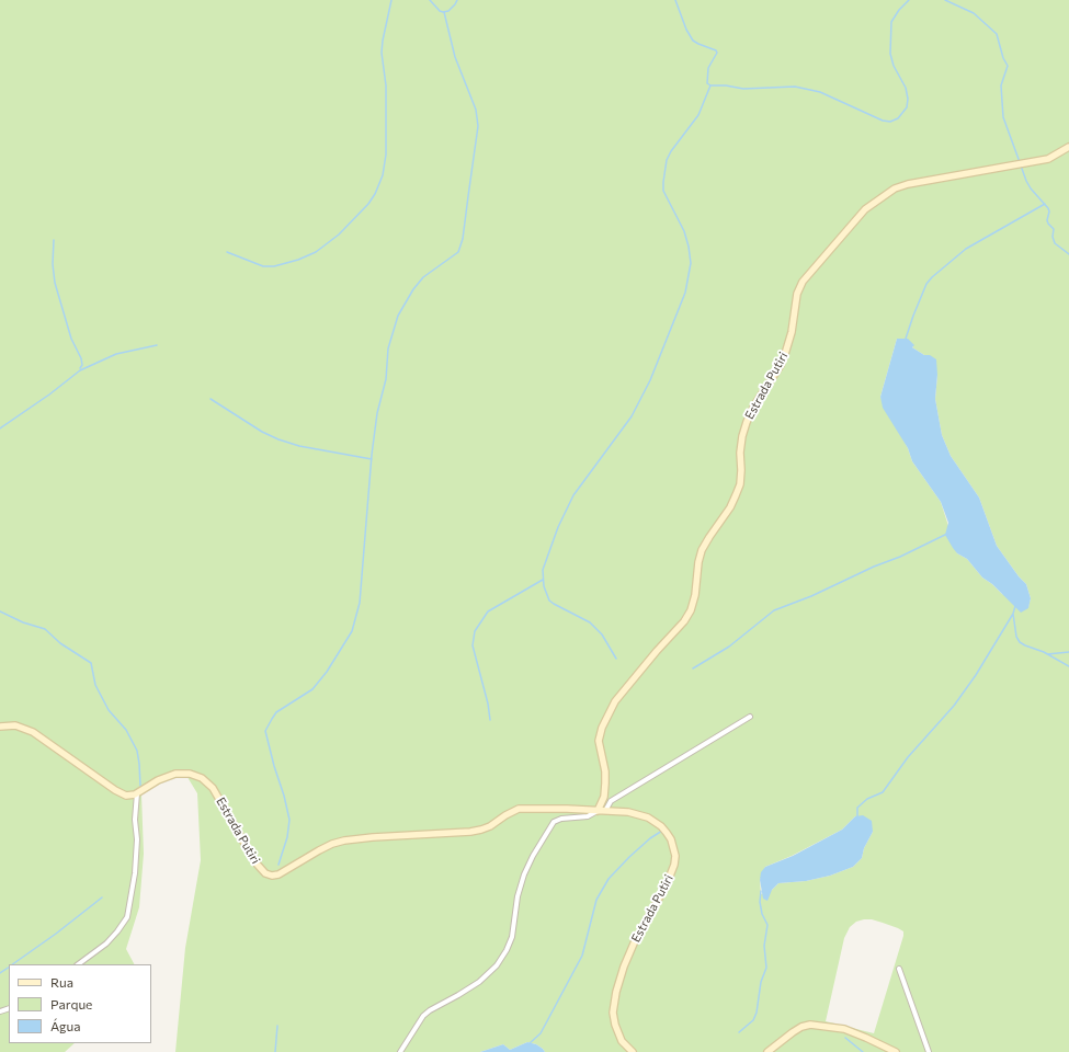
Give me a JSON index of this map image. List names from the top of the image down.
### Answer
{
  "streets": {
    "street": ["Estrada Putiri"]
  },
  "legend": ["Rua", "Parque", "Água"]
}
